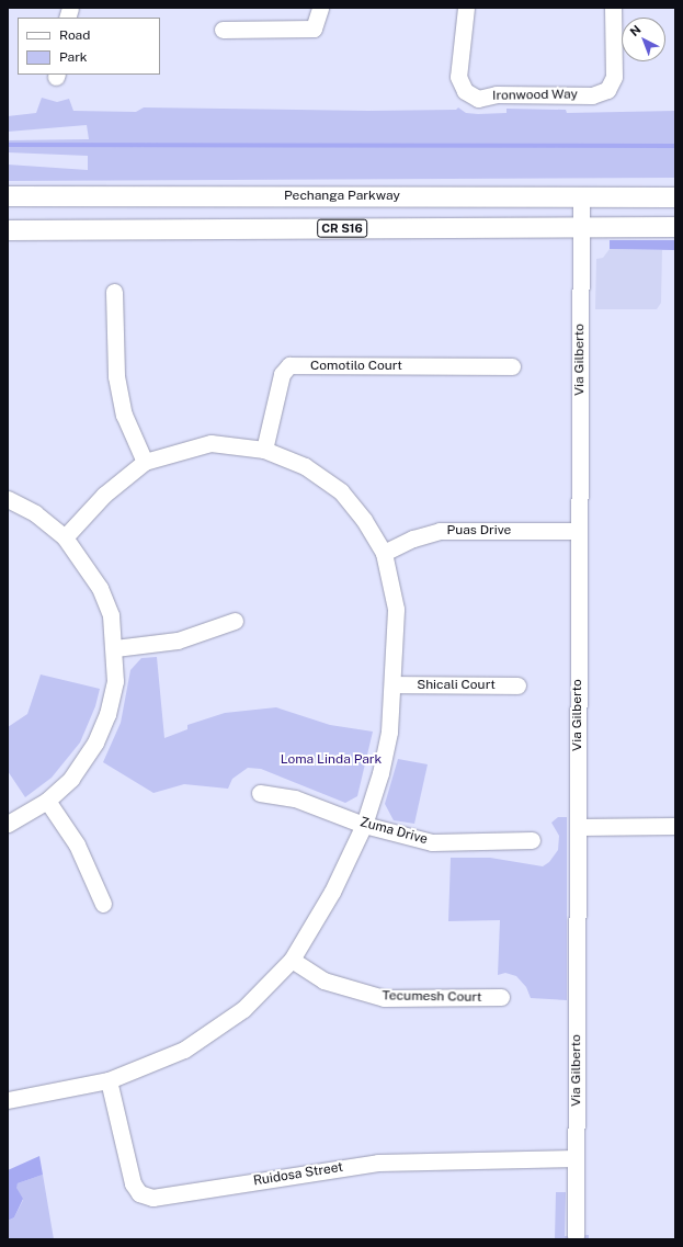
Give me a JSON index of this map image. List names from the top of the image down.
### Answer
{
  "streets": {
    "main road": ["Pechanga Parkway", "CR S16"],
    "street": [
      "Ironwood Way",
      "Via Gilberto",
      "Comotilo Court",
      "Puas Drive",
      "Shicali Court",
      "Zuma Drive",
      "Tecumesh Court",
      "Ruidosa Street"
    ]
  },
  "crossings": [
    ["Pechanga Parkway", "Via Gilberto"],
    ["CR S16", "Via Gilberto"],
    ["Via Gilberto", "Puas Drive"],
    ["Via Gilberto", "Ruidosa Street"]
  ],
  "parks": ["Loma Linda Park"],
  "legend": ["Road", "Park"],
  "north": "top left"
}
